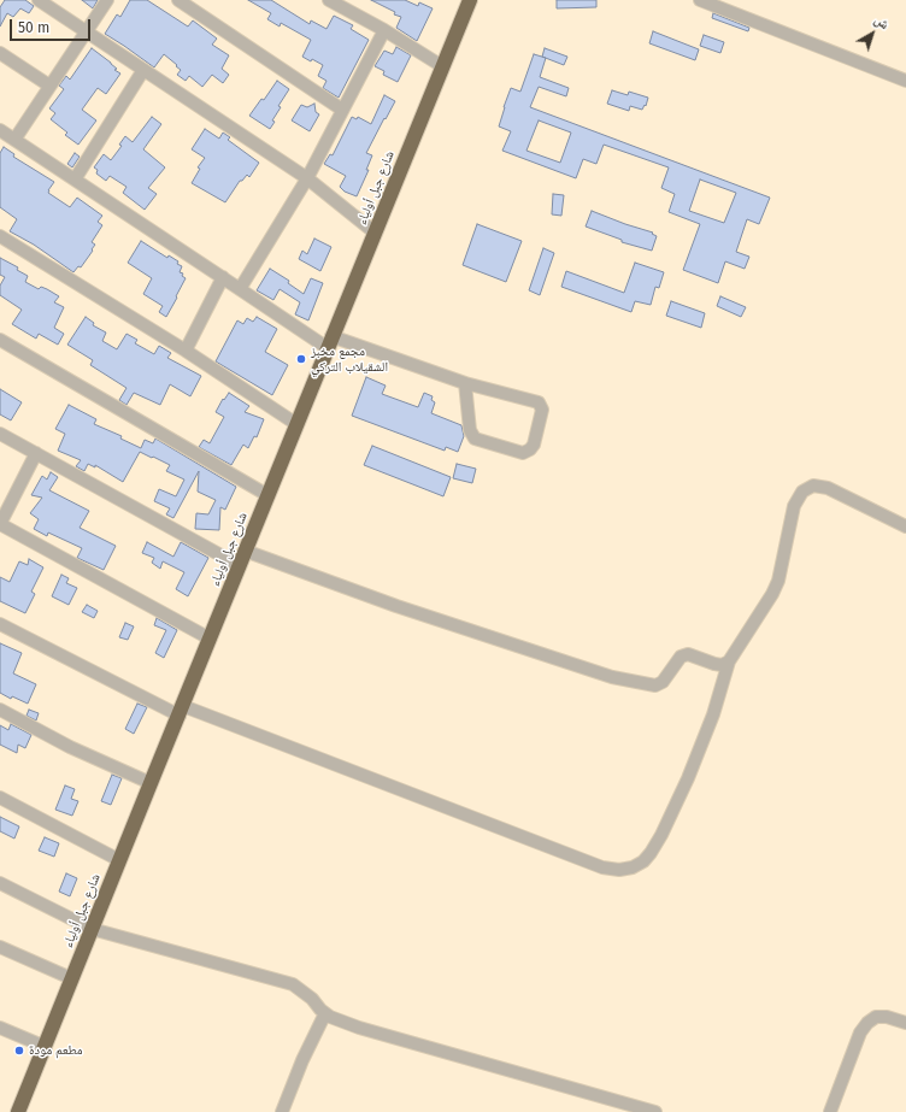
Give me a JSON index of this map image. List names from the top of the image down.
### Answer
{
  "streets": {
    "highway": ["شارع جبل أولياء"]
  },
  "places": ["مجمع مخبز الشقيلاب التركي", "مطعم مودة"],
  "scale_bar": "50 m",
  "north": "top right"
}
